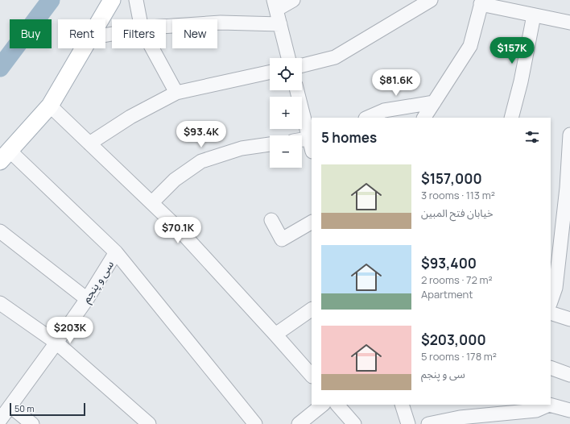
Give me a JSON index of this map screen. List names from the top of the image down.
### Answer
{
  "streets": {
    "street": ["سی و پنجم"]
  },
  "scale_bar": "50 m",
  "page": {
    "chip": [
      "Buy",
      "Rent",
      "Filters",
      "New"
    ],
    "price": [
      "$157K",
      "$81.6K",
      "$93.4K",
      "$70.1K",
      "$203K"
    ],
    "map_buttons": ["+", "−"],
    "heading": "5 homes",
    "list": [
      {
        "name": "$157,000",
        "note": "3 rooms · 113 m² · خیابان فتح المبین"
      },
      {
        "name": "$93,400",
        "note": "2 rooms · 72 m² · Apartment"
      },
      {
        "name": "$203,000",
        "note": "5 rooms · 178 m² · سی و پنجم"
      }
    ],
    "scale": "50 m"
  }
}
